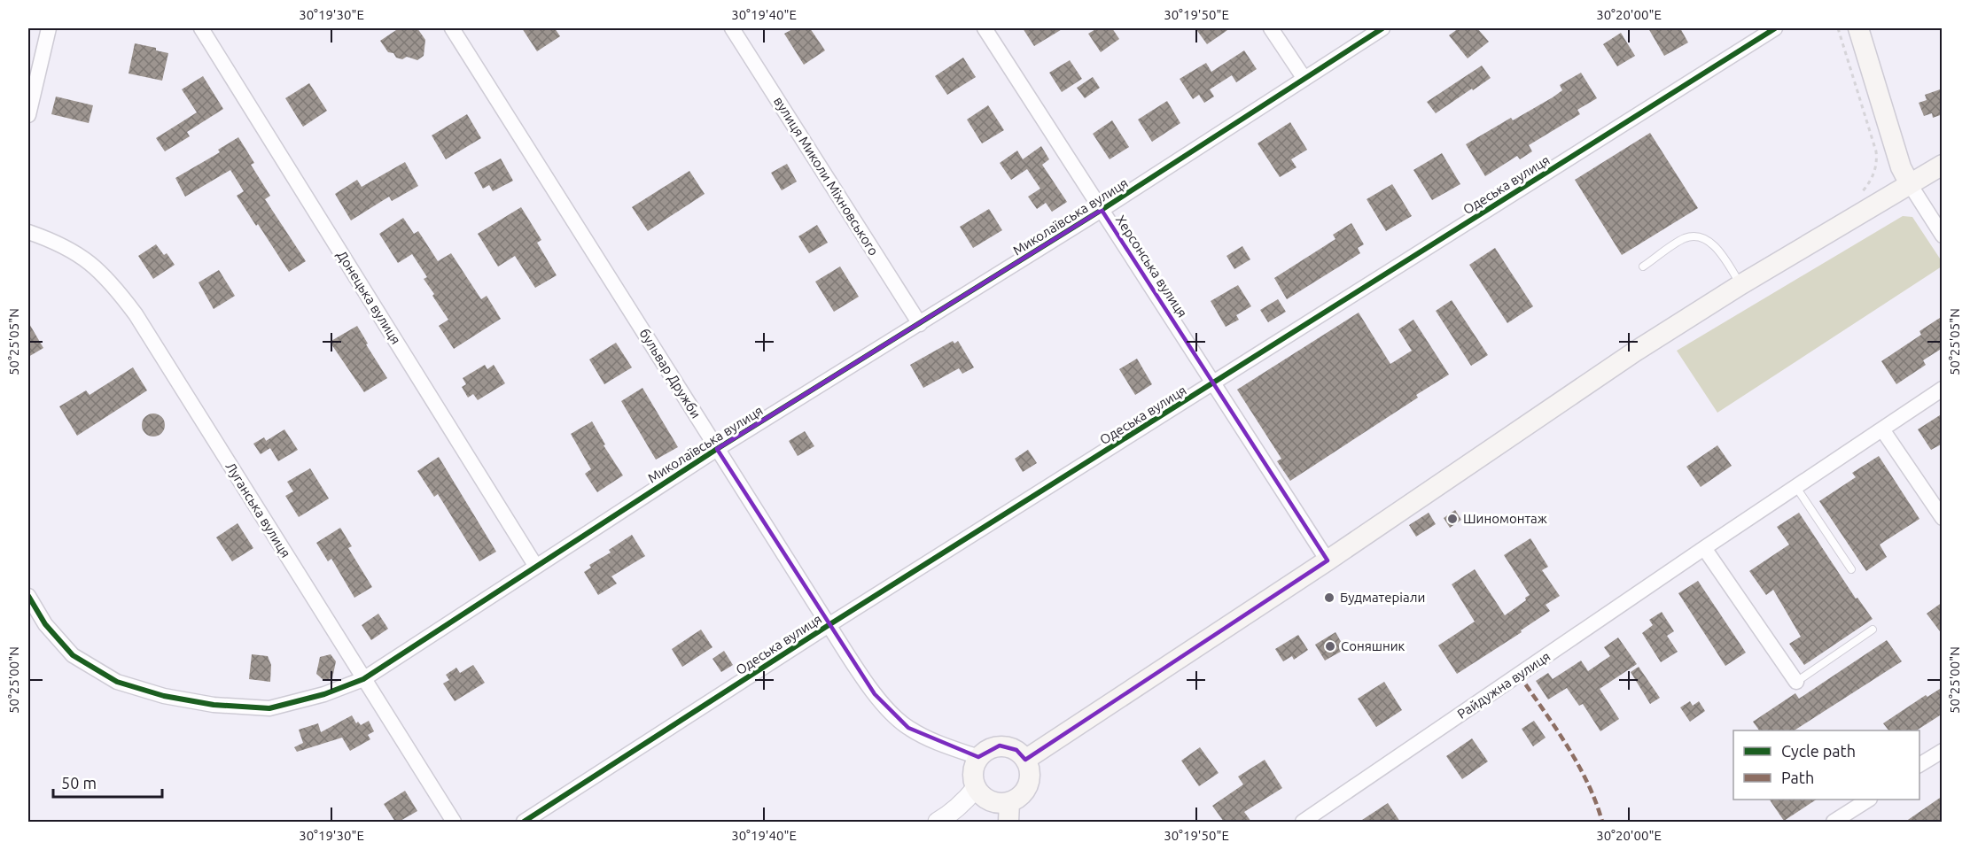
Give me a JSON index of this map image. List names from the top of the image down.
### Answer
{
  "streets": {
    "street": [
      "вулиця Миколи Міхновського",
      "Одеська вулиця",
      "Миколаївська вулиця",
      "Херсонська вулиця",
      "Донецька вулиця",
      "бульвар Дружби",
      "Луганська вулиця",
      "Райдужна вулиця"
    ]
  },
  "crossings": [
    ["вулиця Миколи Міхновського", "Миколаївська вулиця"],
    ["Одеська вулиця", "Херсонська вулиця"],
    ["Одеська вулиця", "бульвар Дружби"],
    ["Миколаївська вулиця", "Херсонська вулиця"],
    ["Миколаївська вулиця", "Донецька вулиця"],
    ["Миколаївська вулиця", "бульвар Дружби"],
    ["Миколаївська вулиця", "Луганська вулиця"]
  ],
  "places": ["Шиномонтаж", "Будматеріали", "Соняшник"],
  "legend": ["Cycle path", "Path"],
  "scale_bar": "50 m",
  "coordinates": [
    "30°19'30\"E",
    "30°19'40\"E",
    "30°19'50\"E",
    "30°20'00\"E",
    "50°25'05\"N",
    "50°25'00\"N"
  ]
}
